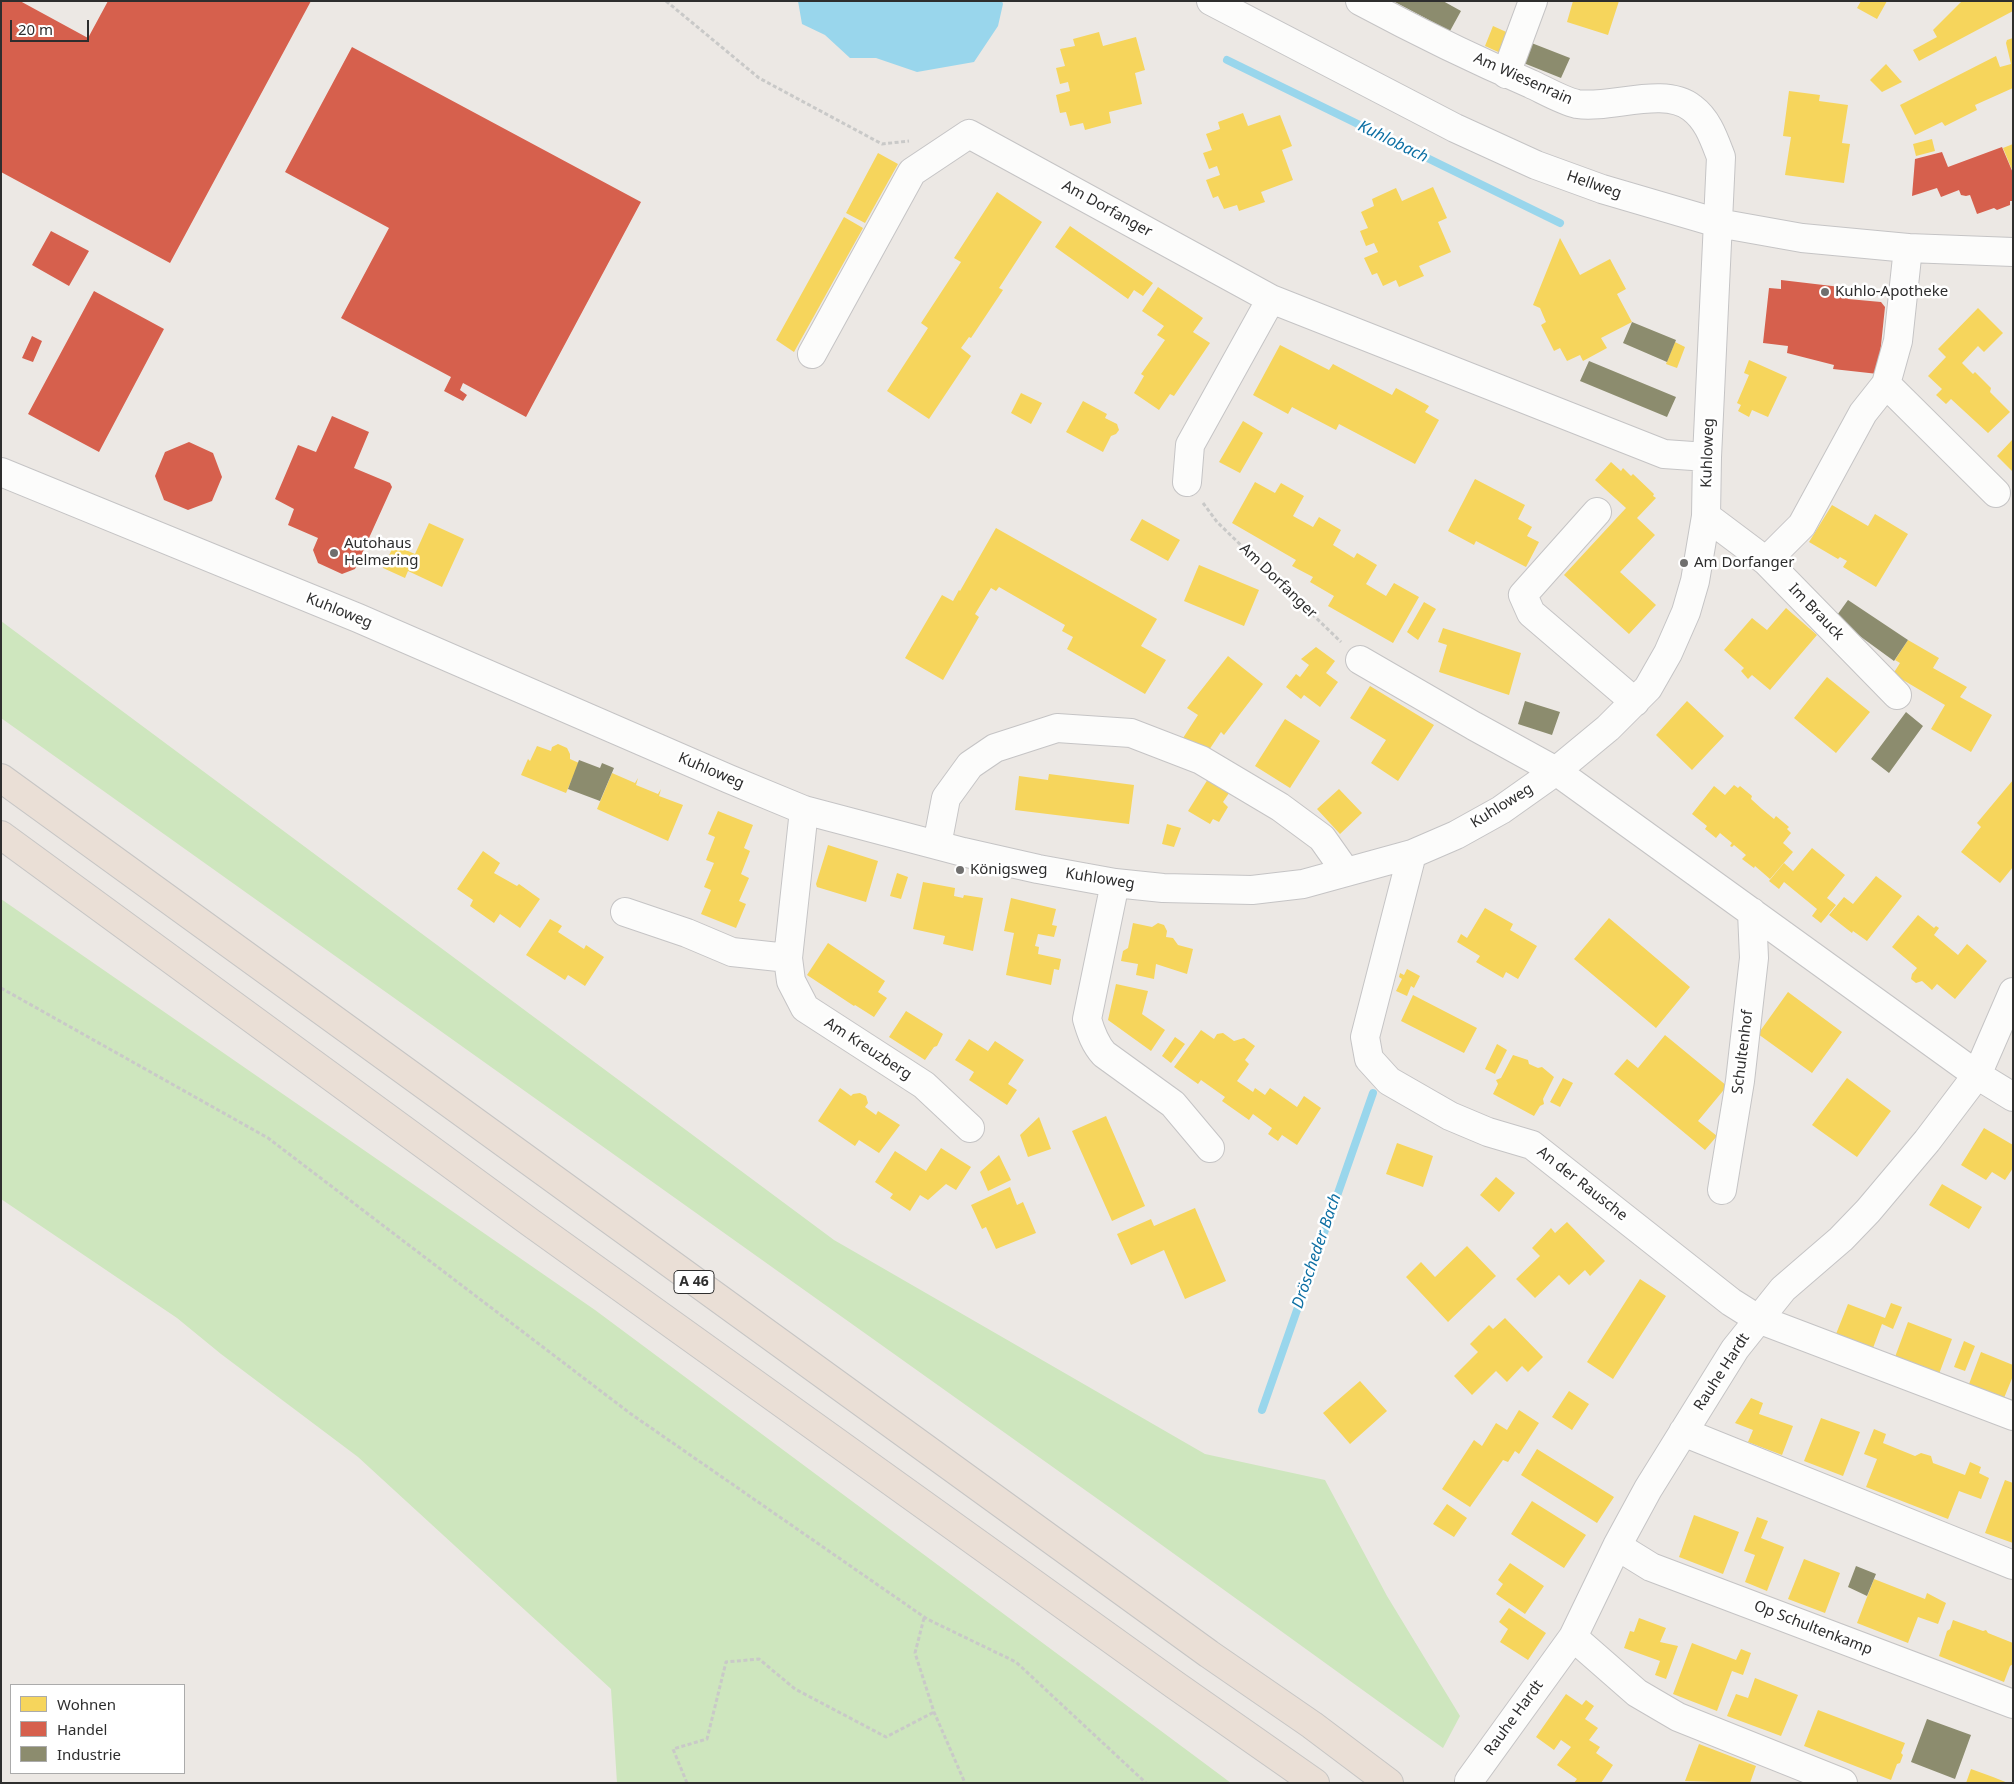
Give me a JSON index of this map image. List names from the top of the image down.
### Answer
{
  "streets": {
    "highway": ["A 46"],
    "street": [
      "Am Wiesenrain",
      "Hellweg",
      "Am Dorfanger",
      "Kuhloweg",
      "Im Brauck",
      "Am Kreuzberg",
      "Schultenhof",
      "An der Rausche",
      "Rauhe Hardt",
      "Op Schultenkamp"
    ]
  },
  "crossings": [
    ["Am Wiesenrain", "Hellweg"],
    ["Am Wiesenrain", "Kuhloweg"],
    ["Hellweg", "Kuhloweg"],
    ["Am Dorfanger", "Kuhloweg"],
    ["Kuhloweg", "Im Brauck"],
    ["Kuhloweg", "Am Kreuzberg"],
    ["Kuhloweg", "An der Rausche"],
    ["An der Rausche", "Rauhe Hardt"],
    ["Rauhe Hardt", "Op Schultenkamp"]
  ],
  "water": ["Kuhlobach", "Dröscheder Bach"],
  "places": [
    "Kuhlo-Apotheke",
    "Autohaus Helmering",
    "Am Dorfanger",
    "Königsweg"
  ],
  "legend": ["Wohnen", "Handel", "Industrie"],
  "scale_bar": "20 m"
}
